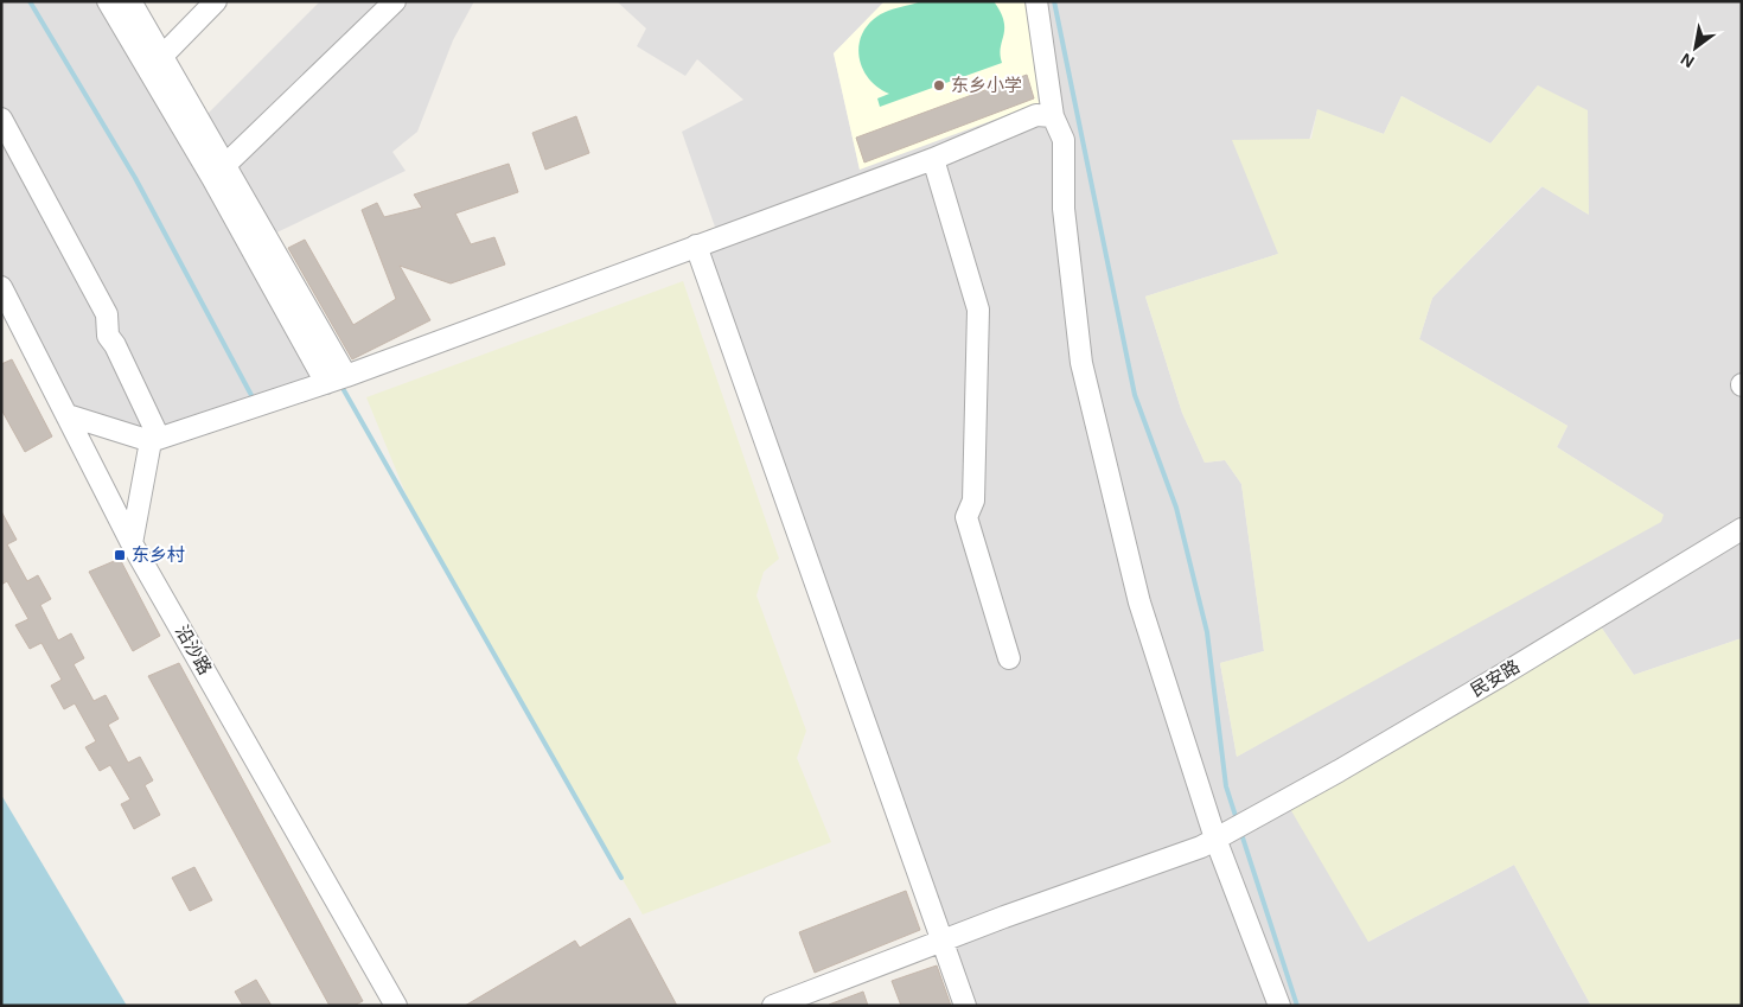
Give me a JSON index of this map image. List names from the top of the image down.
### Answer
{
  "streets": {
    "street": ["沿沙路", "民安路"]
  },
  "places": {
    "other": ["东乡小学"],
    "transit": ["东乡村"]
  },
  "north": "bottom left"
}
